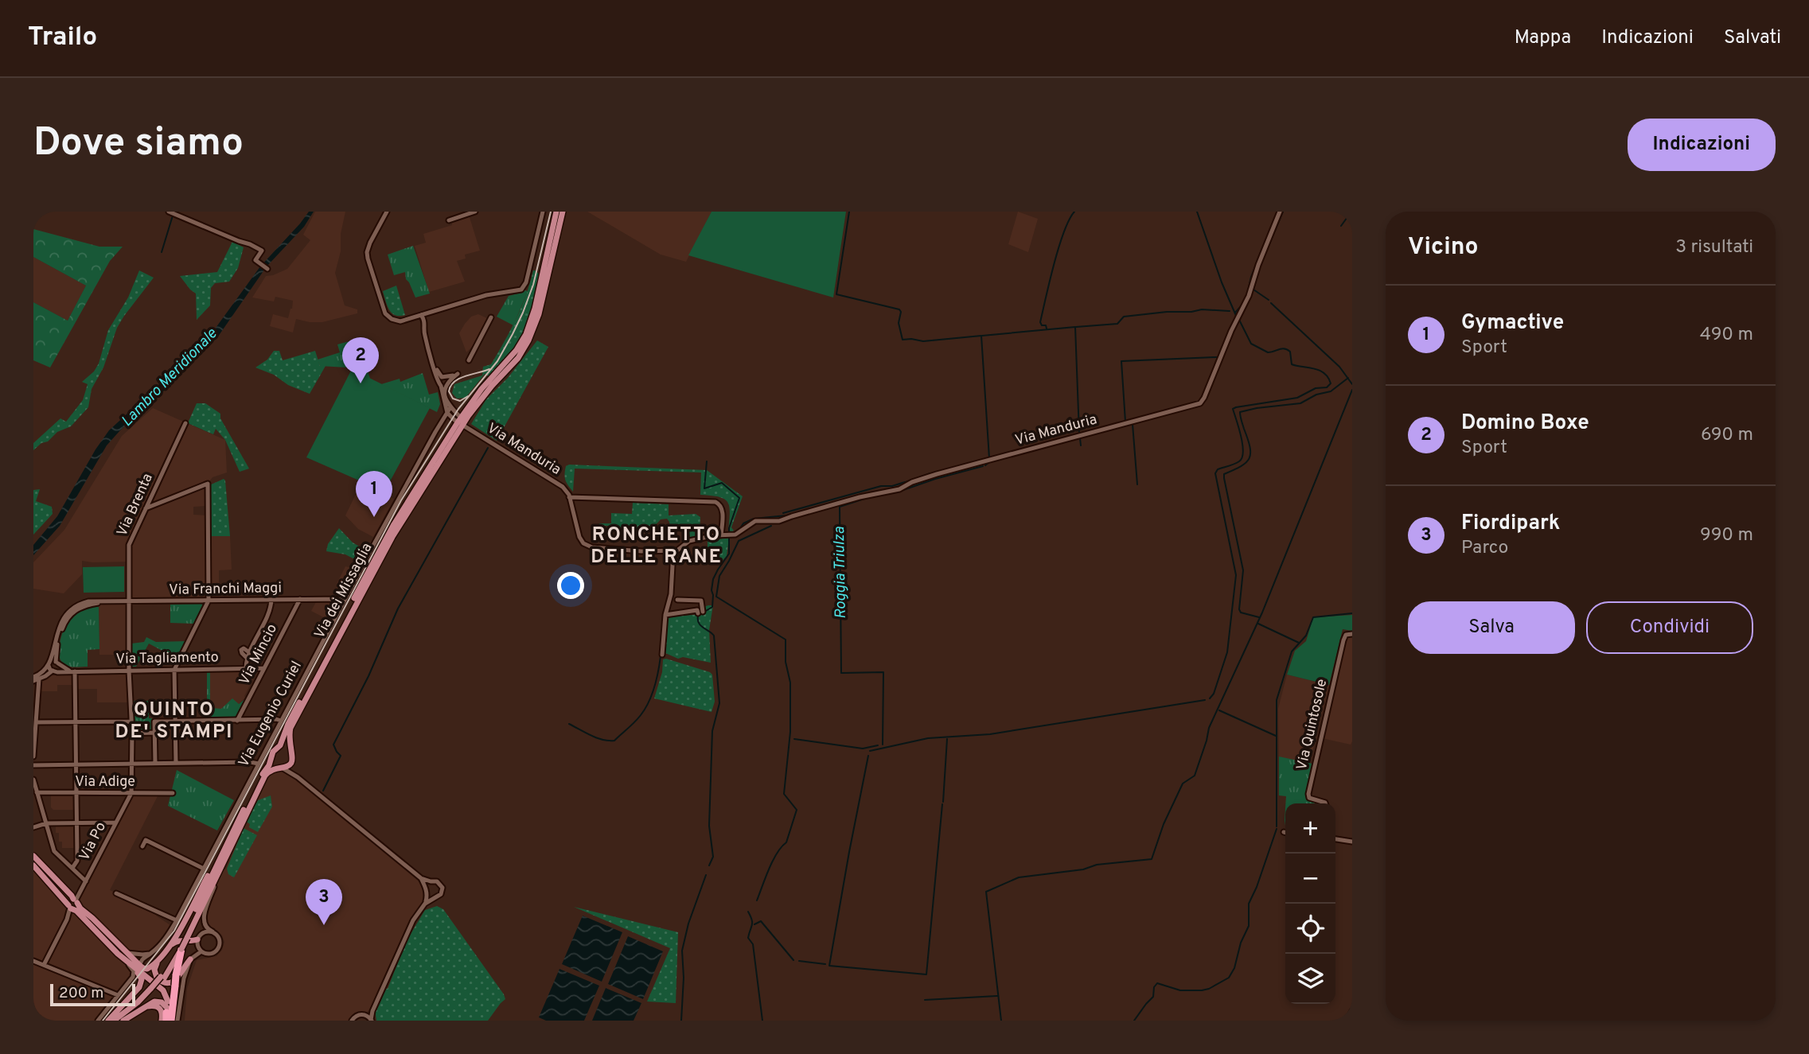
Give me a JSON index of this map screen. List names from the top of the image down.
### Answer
{
  "streets": {
    "main road": ["Via dei Missaglia", "Via Eugenio Curiel"],
    "street": [
      "Via Manduria",
      "Via Brenta",
      "Via Franchi Maggi",
      "Via Mincio",
      "Via Tagliamento",
      "Via Quintosole",
      "Via Adige",
      "Via Po"
    ]
  },
  "crossings": [
    ["Via Manduria", "Via dei Missaglia"],
    ["Via Manduria", "Via Eugenio Curiel"],
    ["Via Brenta", "Via Franchi Maggi"],
    ["Via Brenta", "Via Tagliamento"],
    ["Via Brenta", "Via Adige"],
    ["Via Brenta", "Via Po"],
    ["Via Franchi Maggi", "Via Mincio"],
    ["Via Franchi Maggi", "Via Tagliamento"],
    ["Via Franchi Maggi", "Via Eugenio Curiel"],
    ["Via dei Missaglia", "Via Eugenio Curiel"],
    ["Via Mincio", "Via Tagliamento"],
    ["Via Adige", "Via Po"]
  ],
  "districts": ["RONCHETTO DELLE RANE", "QUINTO DE' STAMPI"],
  "water": ["Lambro Meridionale", "Roggia Triulza"],
  "scale_bar": "200 m",
  "page": {
    "header": "Trailo",
    "nav": ["Mappa", "Indicazioni", "Salvati"],
    "buttons": [
      "Indicazioni",
      ["Salva", "Condividi"]
    ],
    "title": "Dove siamo",
    "heading": ["Vicino", "3 risultati"],
    "list": [
      {
        "mark": "1",
        "name": "Gymactive",
        "note": "Sport",
        "value": "490 m"
      },
      {
        "mark": "2",
        "name": "Domino Boxe",
        "note": "Sport",
        "value": "690 m"
      },
      {
        "mark": "3",
        "name": "Fiordipark",
        "note": "Parco",
        "value": "990 m"
      }
    ],
    "pins": ["2", "1", "3"],
    "map_buttons": ["+", "−"],
    "scale": "200 m"
  }
}
